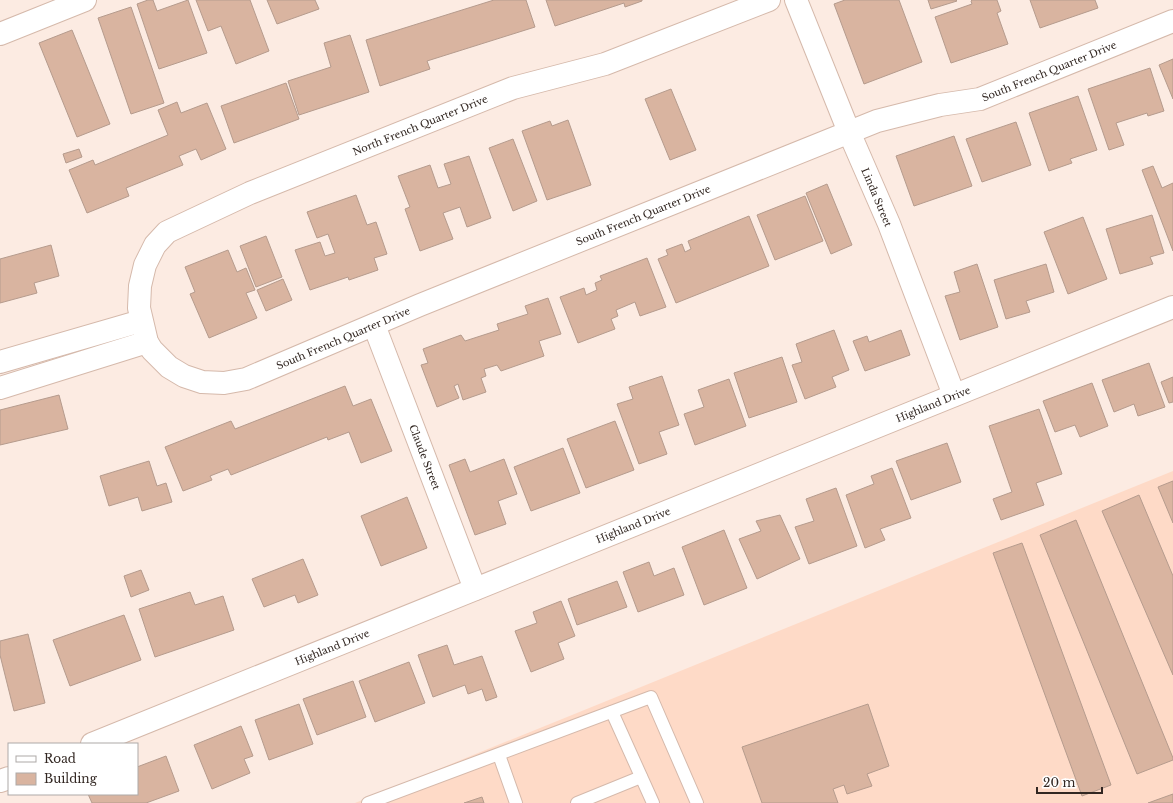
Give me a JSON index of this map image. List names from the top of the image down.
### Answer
{
  "streets": {
    "street": [
      "South French Quarter Drive",
      "North French Quarter Drive",
      "Linda Street",
      "Highland Drive",
      "Claude Street"
    ]
  },
  "crossings": [
    ["South French Quarter Drive", "North French Quarter Drive"],
    ["South French Quarter Drive", "Linda Street"],
    ["South French Quarter Drive", "Claude Street"],
    ["Linda Street", "Highland Drive"],
    ["Highland Drive", "Claude Street"]
  ],
  "legend": ["Road", "Building"],
  "scale_bar": "20 m"
}
